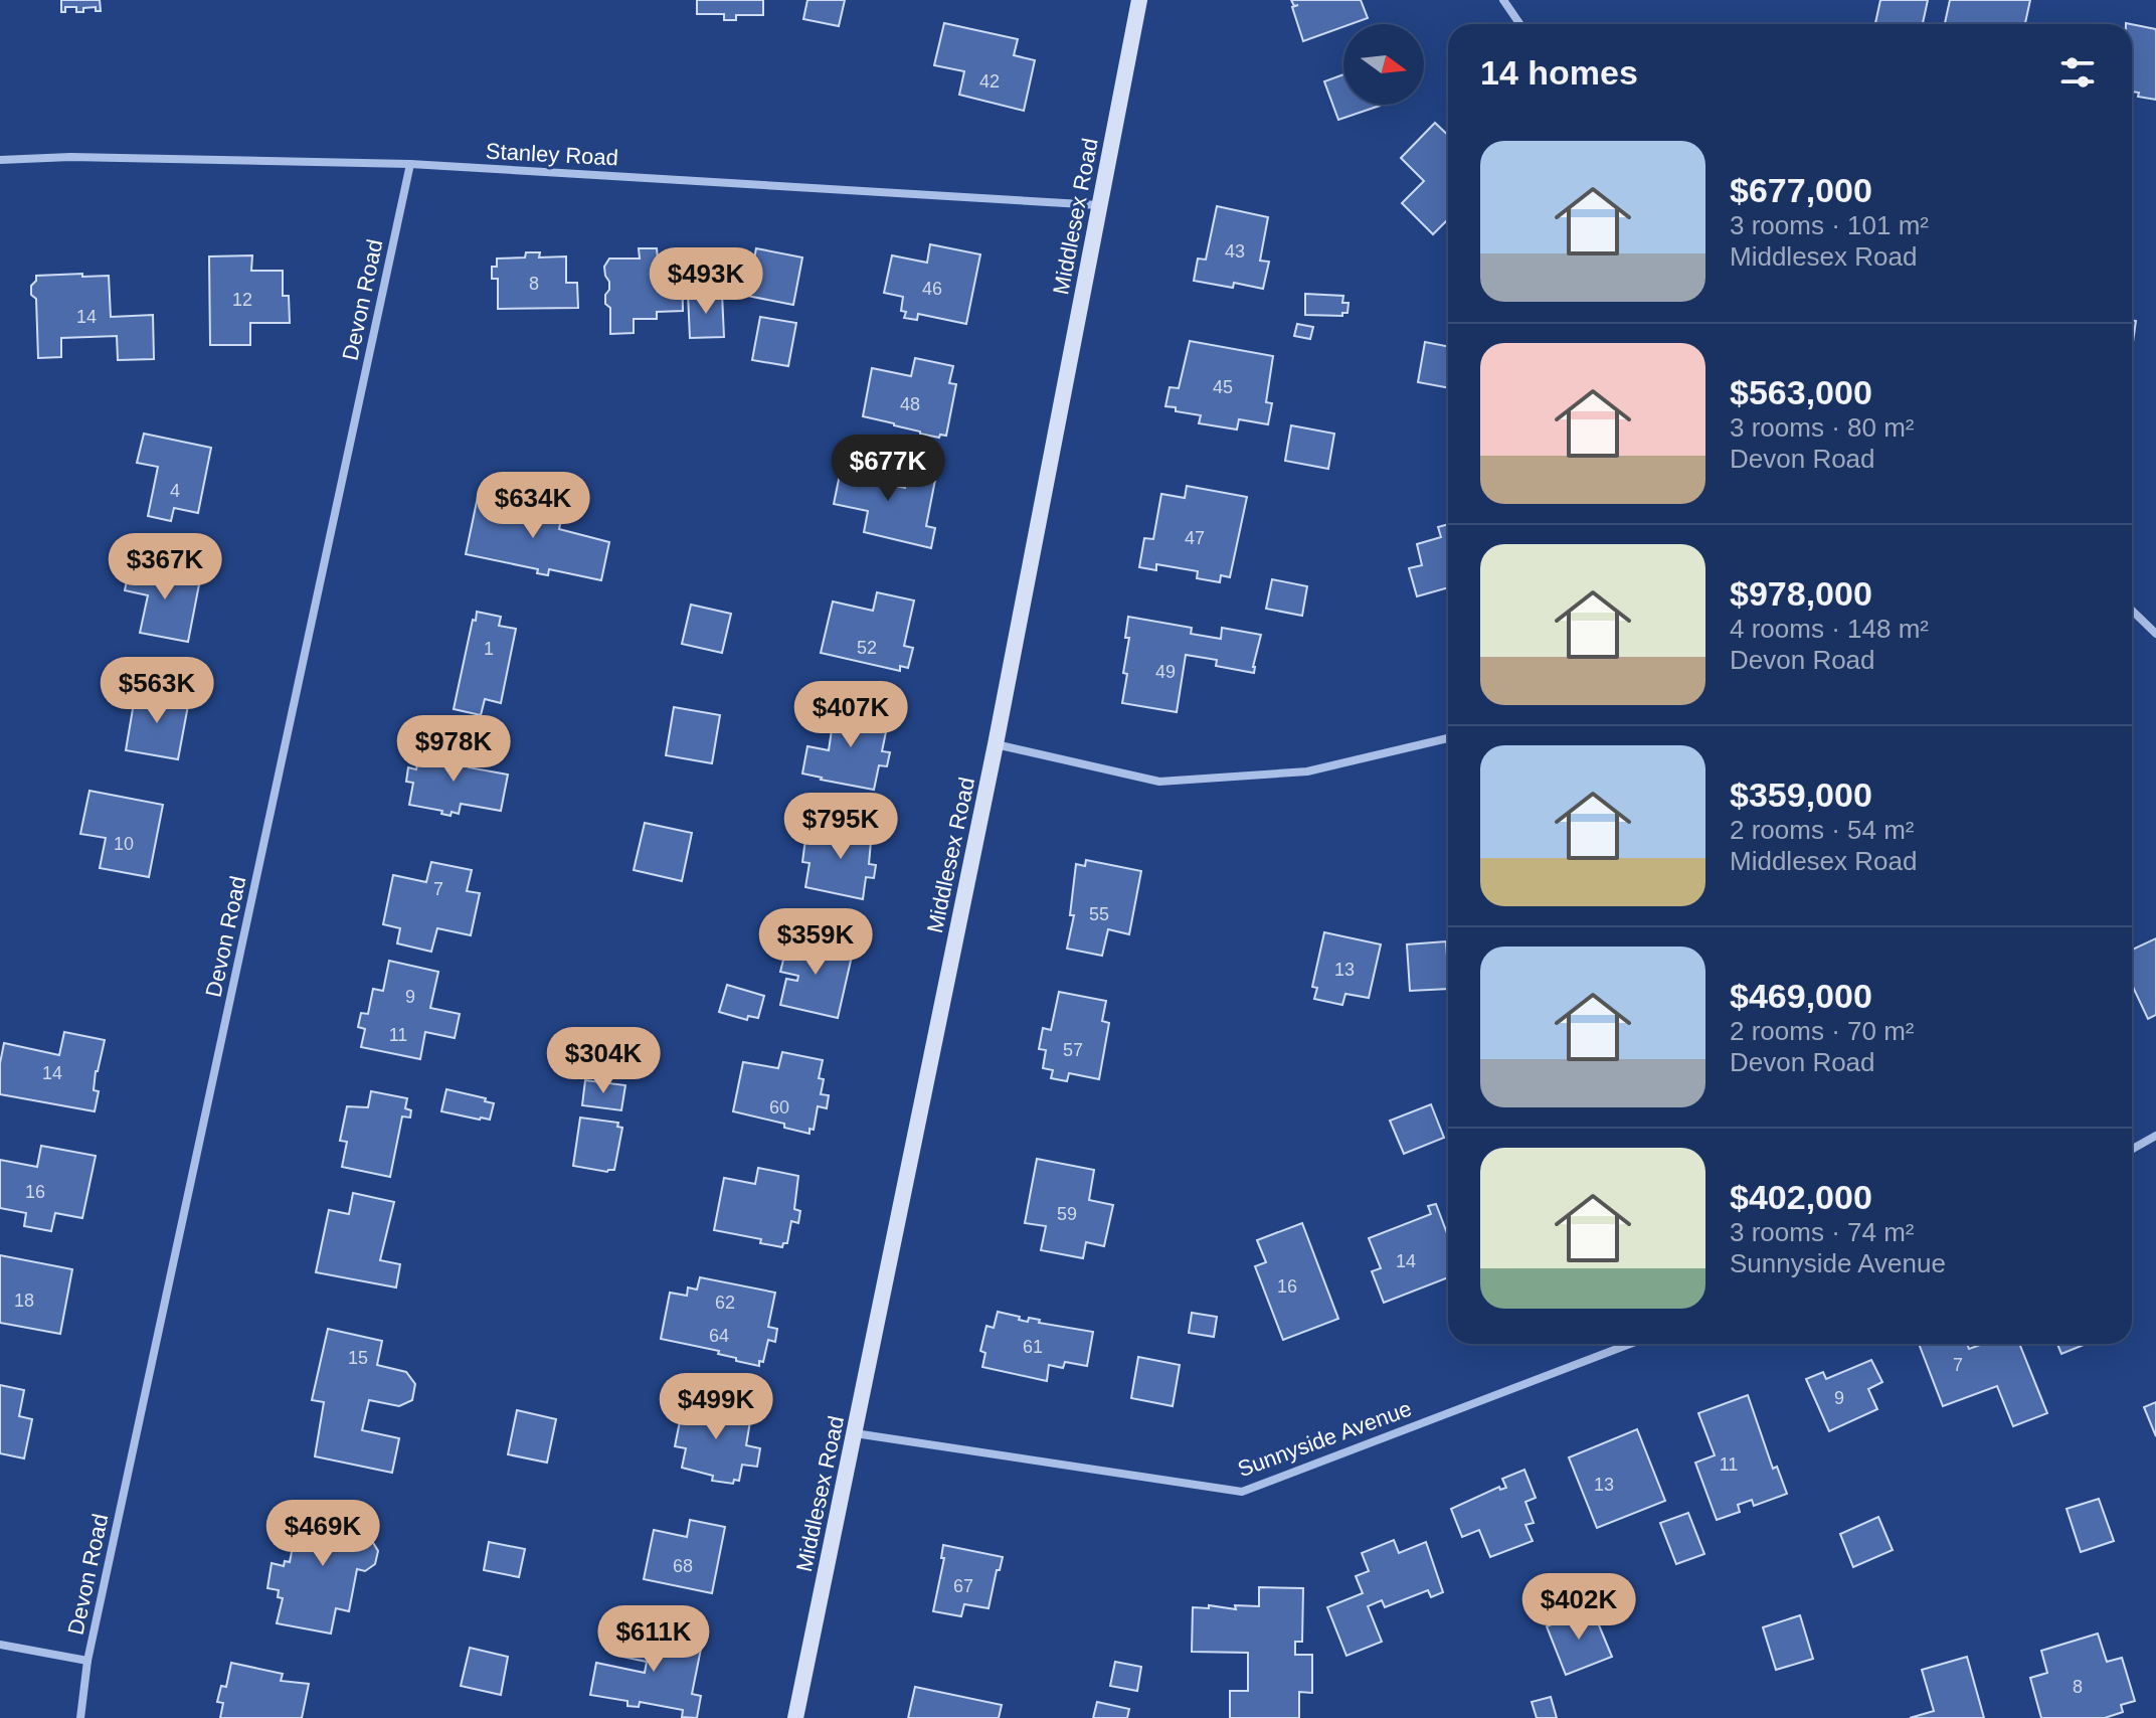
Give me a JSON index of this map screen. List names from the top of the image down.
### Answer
{
  "streets": {
    "street": [
      "Stanley Road",
      "Middlesex Road",
      "Devon Road",
      "Sunnyside Avenue"
    ]
  },
  "crossings": [
    ["Stanley Road", "Middlesex Road"],
    ["Stanley Road", "Devon Road"],
    ["Middlesex Road", "Sunnyside Avenue"]
  ],
  "house_numbers": [
    "42",
    "43",
    "8",
    "46",
    "12",
    "14",
    "45",
    "48",
    "4",
    "47",
    "52",
    "1",
    "49",
    "10",
    "7",
    "55",
    "13",
    "9",
    "11",
    "57",
    "14",
    "60",
    "16",
    "59",
    "14",
    "16",
    "18",
    "62",
    "64",
    "61",
    "15",
    "7",
    "9",
    "11",
    "13",
    "68",
    "67",
    "8"
  ],
  "north": "right",
  "page": {
    "heading": "14 homes",
    "list": [
      {
        "name": "$677,000",
        "note": "3 rooms · 101 m² · Middlesex Road"
      },
      {
        "name": "$563,000",
        "note": "3 rooms · 80 m² · Devon Road"
      },
      {
        "name": "$978,000",
        "note": "4 rooms · 148 m² · Devon Road"
      },
      {
        "name": "$359,000",
        "note": "2 rooms · 54 m² · Middlesex Road"
      },
      {
        "name": "$469,000",
        "note": "2 rooms · 70 m² · Devon Road"
      },
      {
        "name": "$402,000",
        "note": "3 rooms · 74 m² · Sunnyside Avenue"
      }
    ],
    "price": [
      "$493K",
      "$677K",
      "$634K",
      "$367K",
      "$563K",
      "$407K",
      "$978K",
      "$795K",
      "$359K",
      "$304K",
      "$499K",
      "$469K",
      "$402K",
      "$611K"
    ]
  }
}
